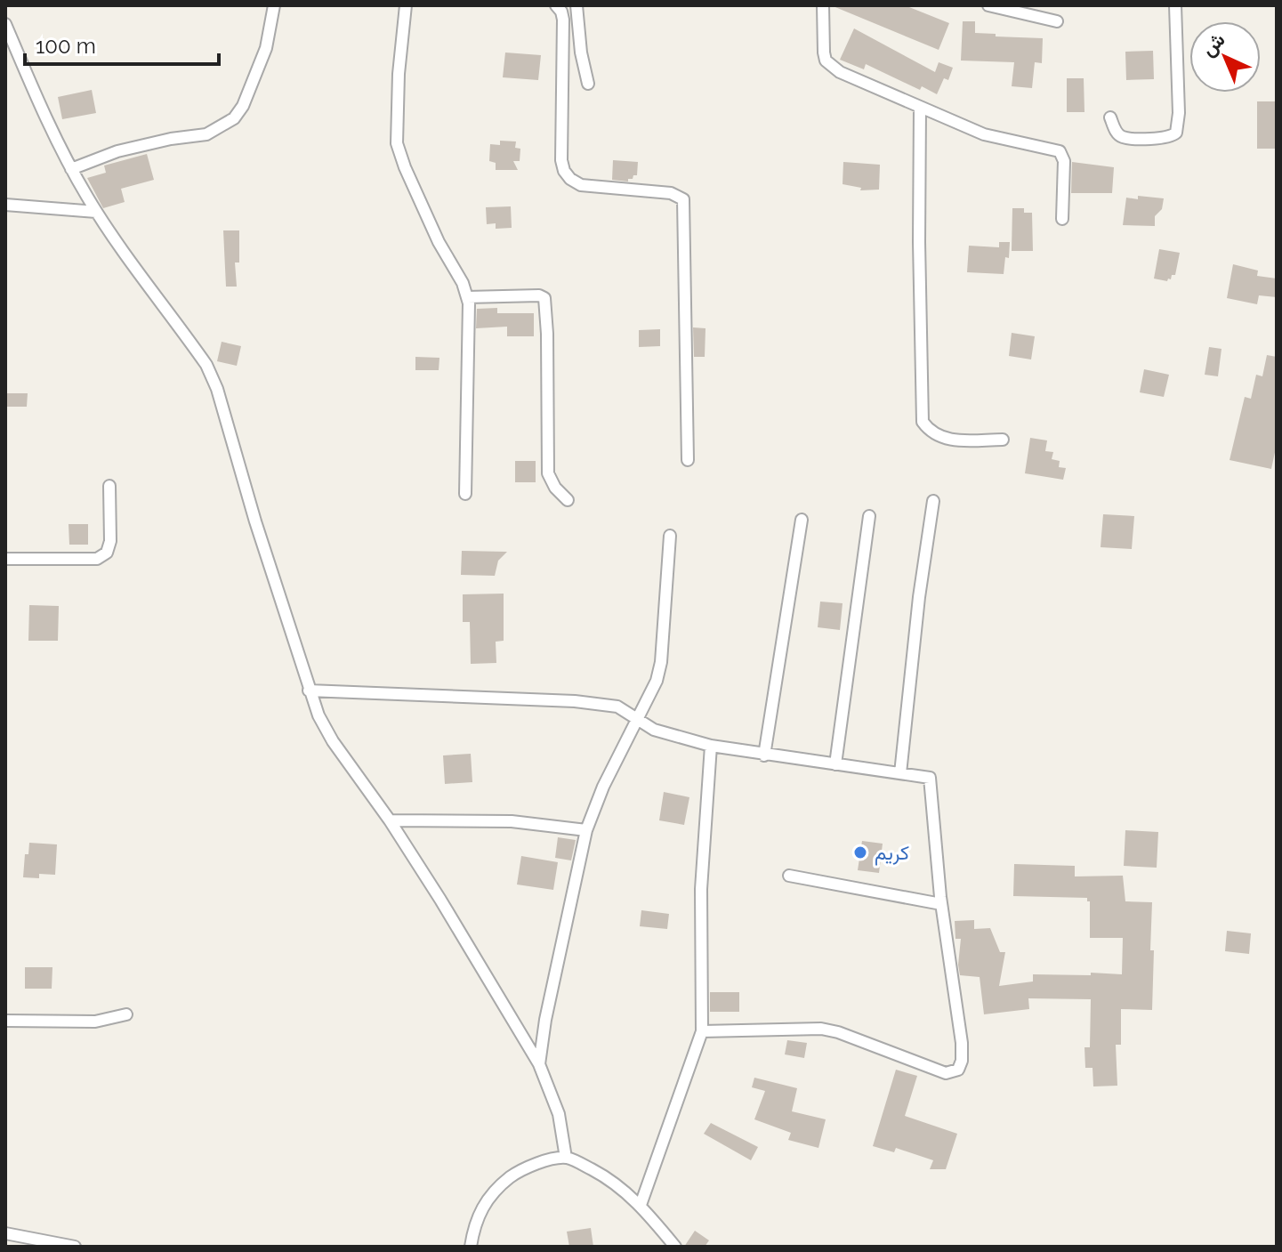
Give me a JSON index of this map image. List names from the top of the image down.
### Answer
{
  "places": ["كريم"],
  "scale_bar": "100 m",
  "north": "top left"
}
